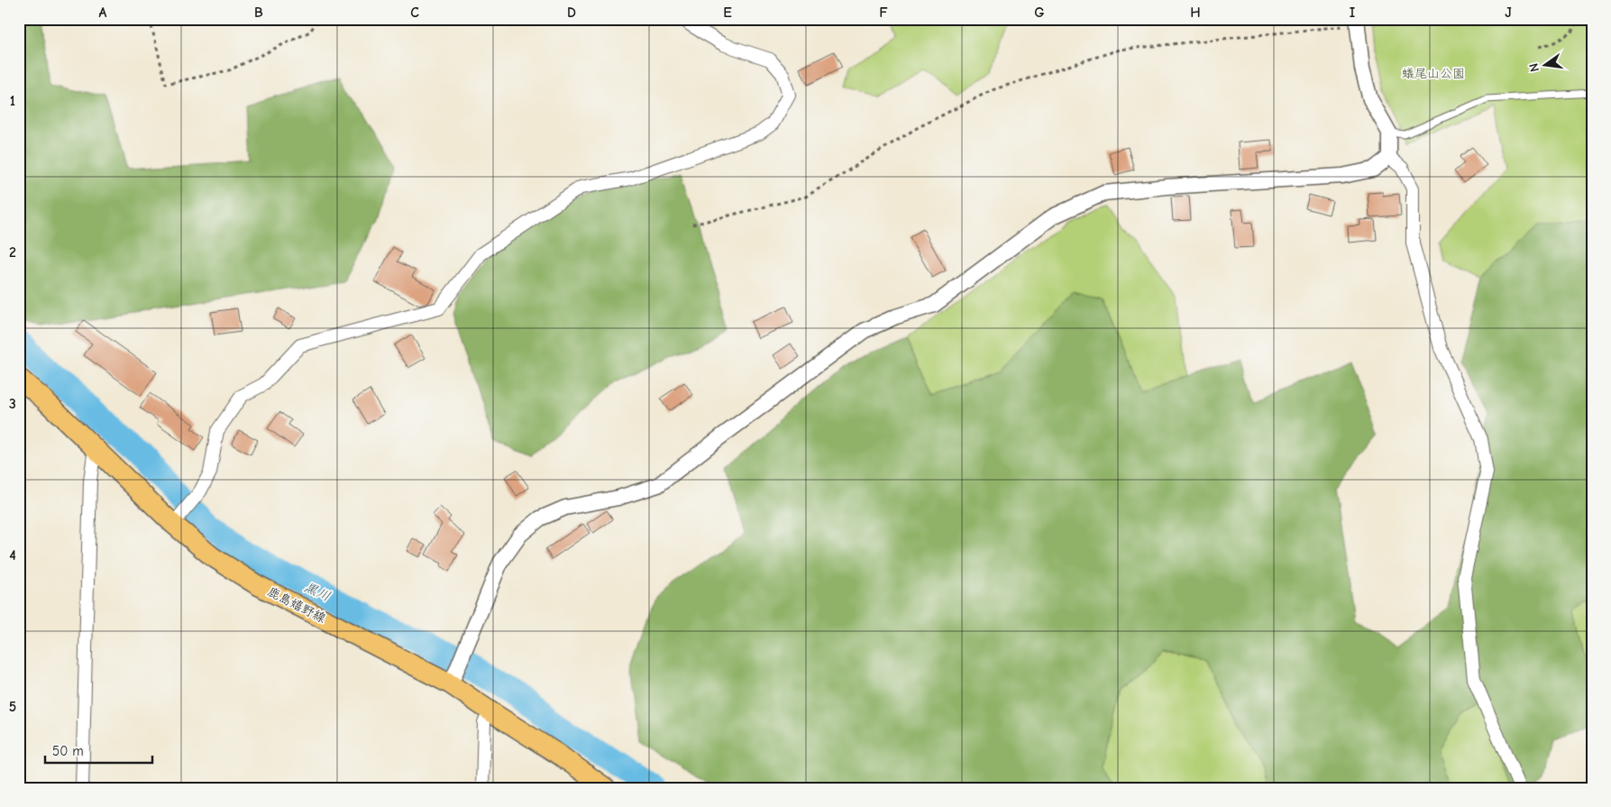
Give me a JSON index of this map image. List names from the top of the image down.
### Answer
{
  "streets": {
    "main road": ["鹿島嬉野線"]
  },
  "water": ["黒川"],
  "parks": ["蟻尾山公園"],
  "scale_bar": "50 m",
  "north": "left",
  "grid": {
    "columns": [
      "A",
      "B",
      "C",
      "D",
      "E",
      "F",
      "G",
      "H",
      "I",
      "J"
    ],
    "rows": [
      "1",
      "2",
      "3",
      "4",
      "5"
    ]
  }
}
